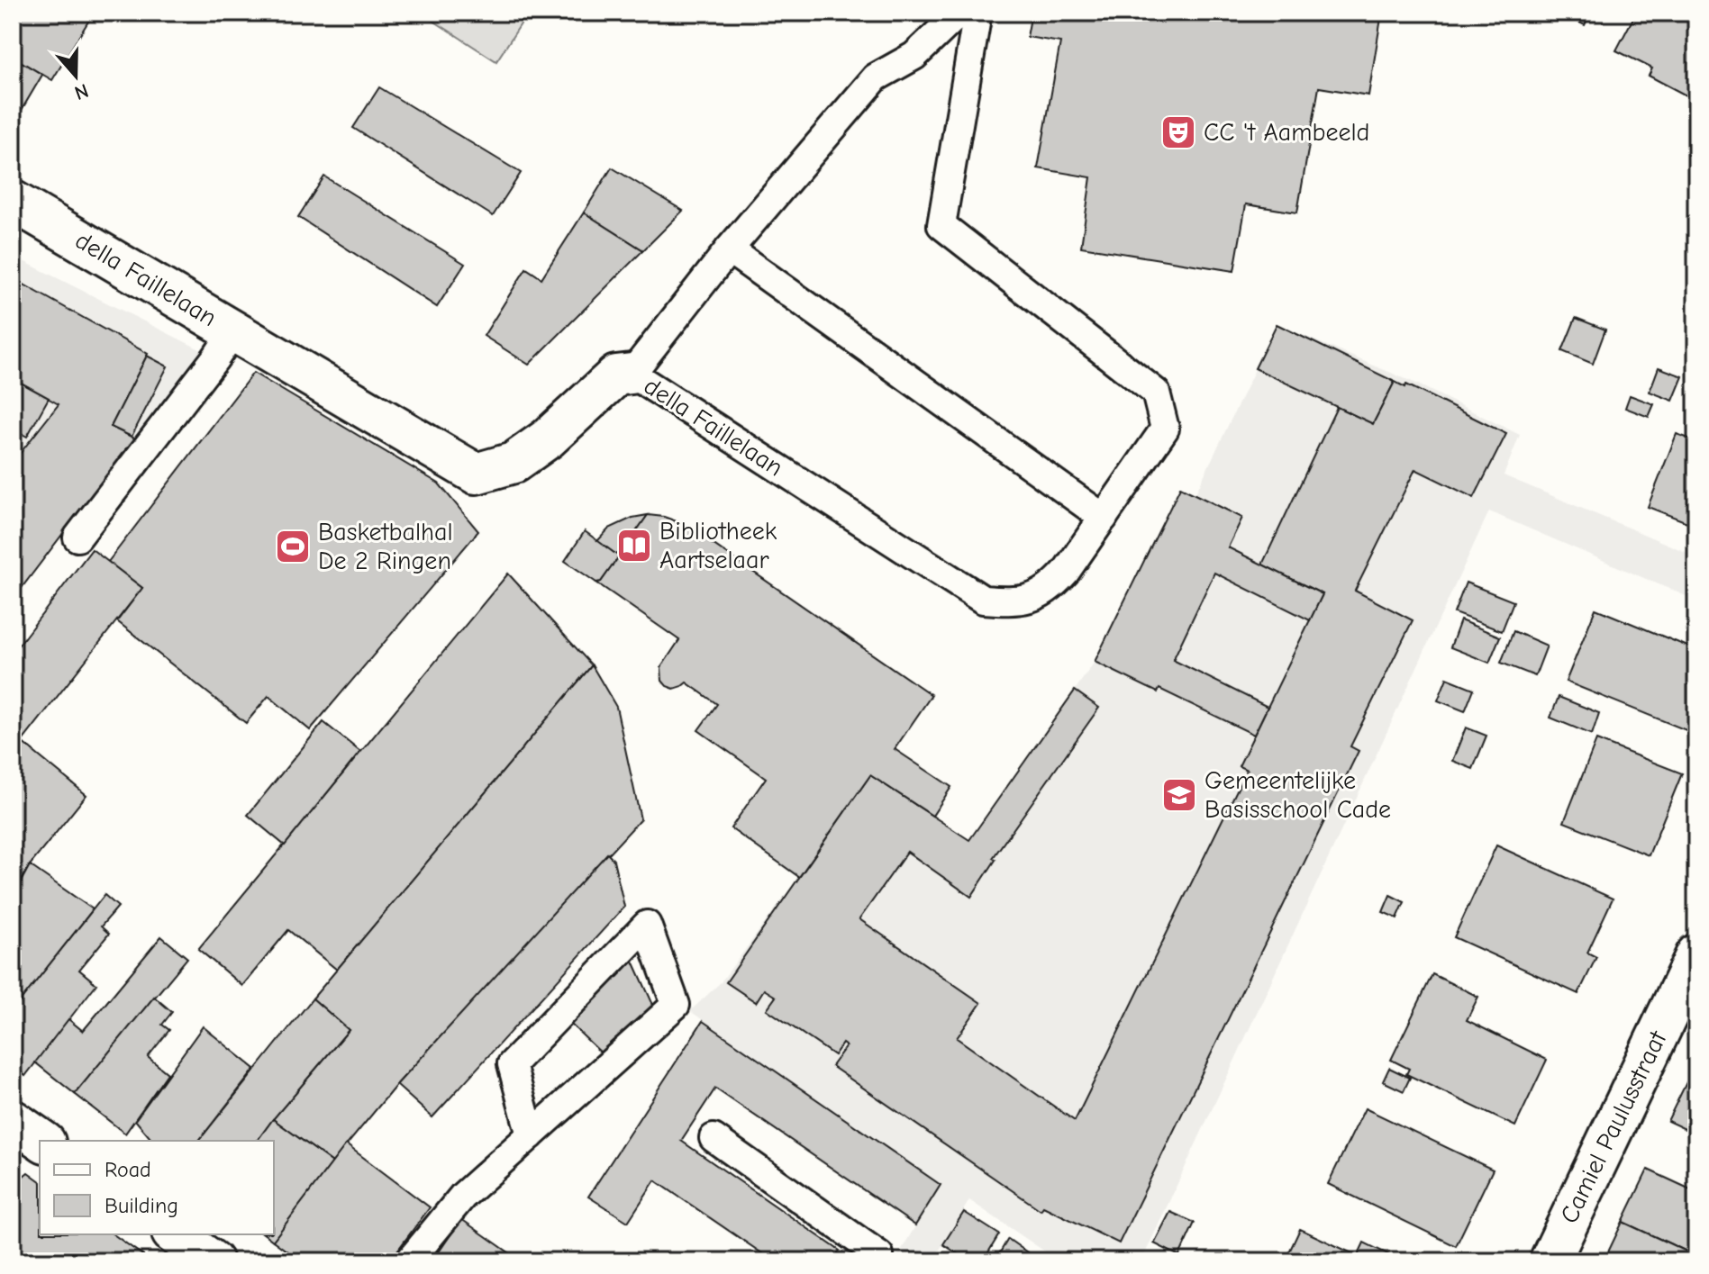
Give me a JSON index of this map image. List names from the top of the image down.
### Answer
{
  "streets": {
    "street": ["della Faillelaan", "Camiel Paulusstraat"]
  },
  "places": {
    "theatre": ["CC 't Aambeeld"],
    "library": ["Bibliotheek Aartselaar"],
    "sports": ["Basketbalhal De 2 Ringen"],
    "school or university": ["Gemeentelijke Basisschool Cade"]
  },
  "legend": ["Road", "Building"],
  "north": "bottom"
}
